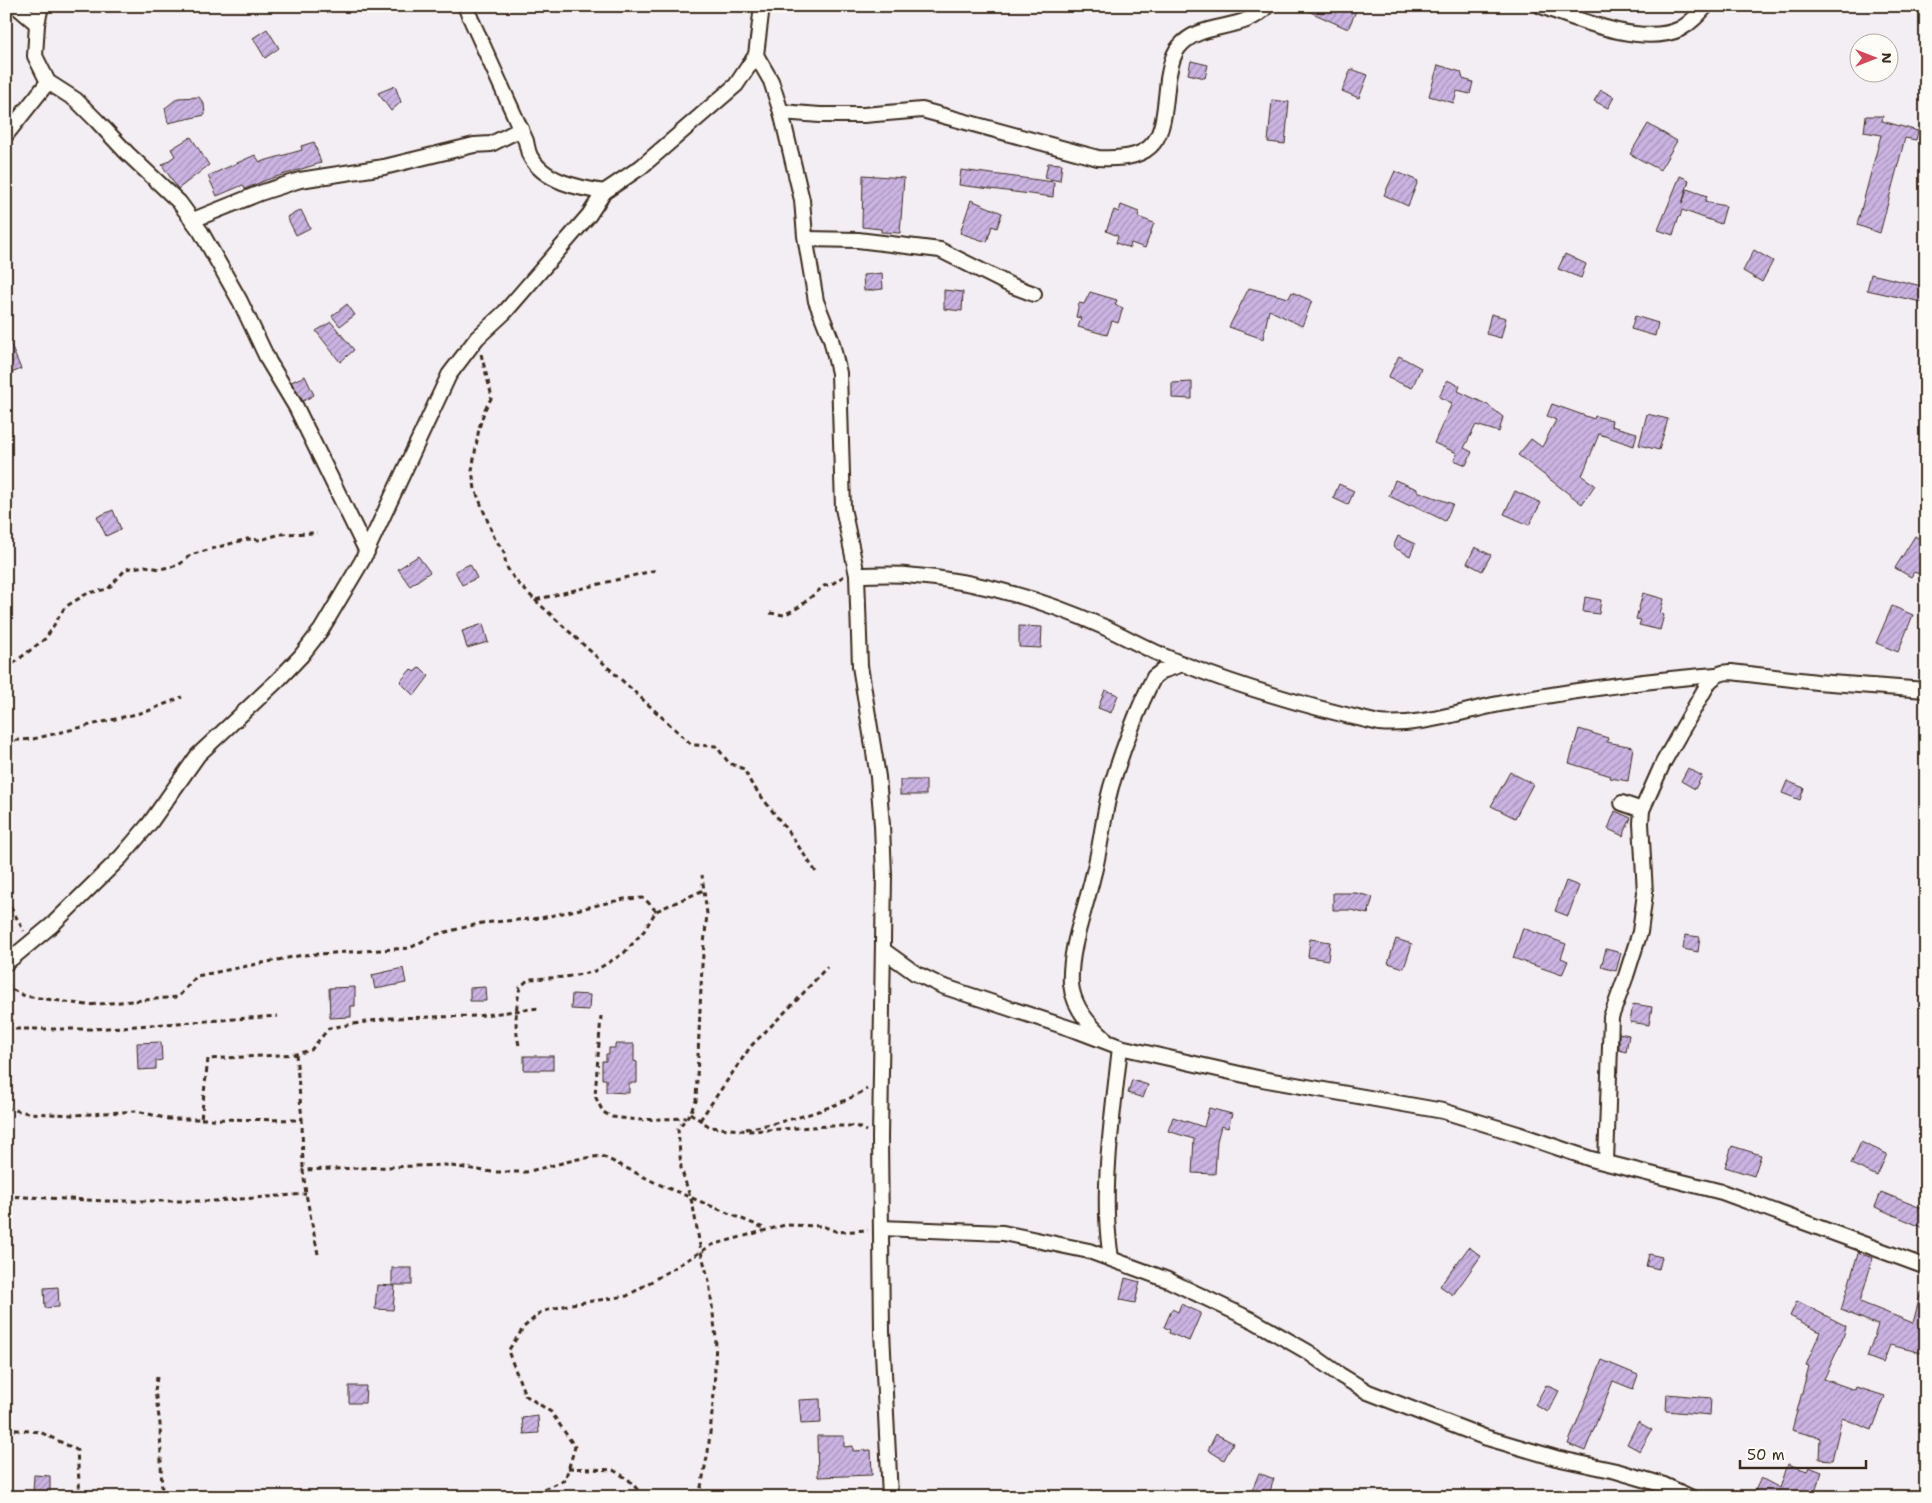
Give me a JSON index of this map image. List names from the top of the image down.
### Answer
{
  "scale_bar": "50 m",
  "north": "right"
}
